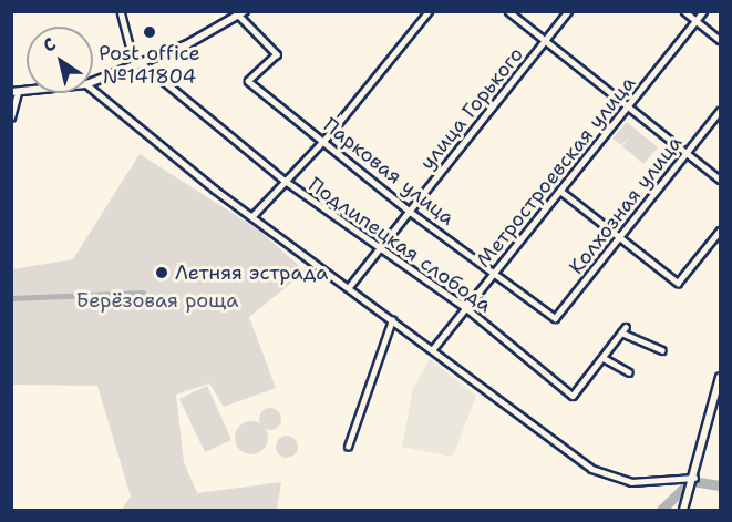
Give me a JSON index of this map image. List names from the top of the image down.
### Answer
{
  "streets": {
    "street": [
      "улица Горького",
      "Парковая улица",
      "Метростроевская улица",
      "Колхозная улица",
      "Подлипецкая слобода"
    ]
  },
  "crossings": [
    ["улица Горького", "Парковая улица"],
    ["улица Горького", "Подлипецкая слобода"],
    ["Парковая улица", "Метростроевская улица"],
    ["Парковая улица", "Колхозная улица"],
    ["Метростроевская улица", "Подлипецкая слобода"]
  ],
  "parks": ["Берёзовая роща"],
  "places": ["Post office №141804", "Летняя эстрада"],
  "north": "top left"
}
